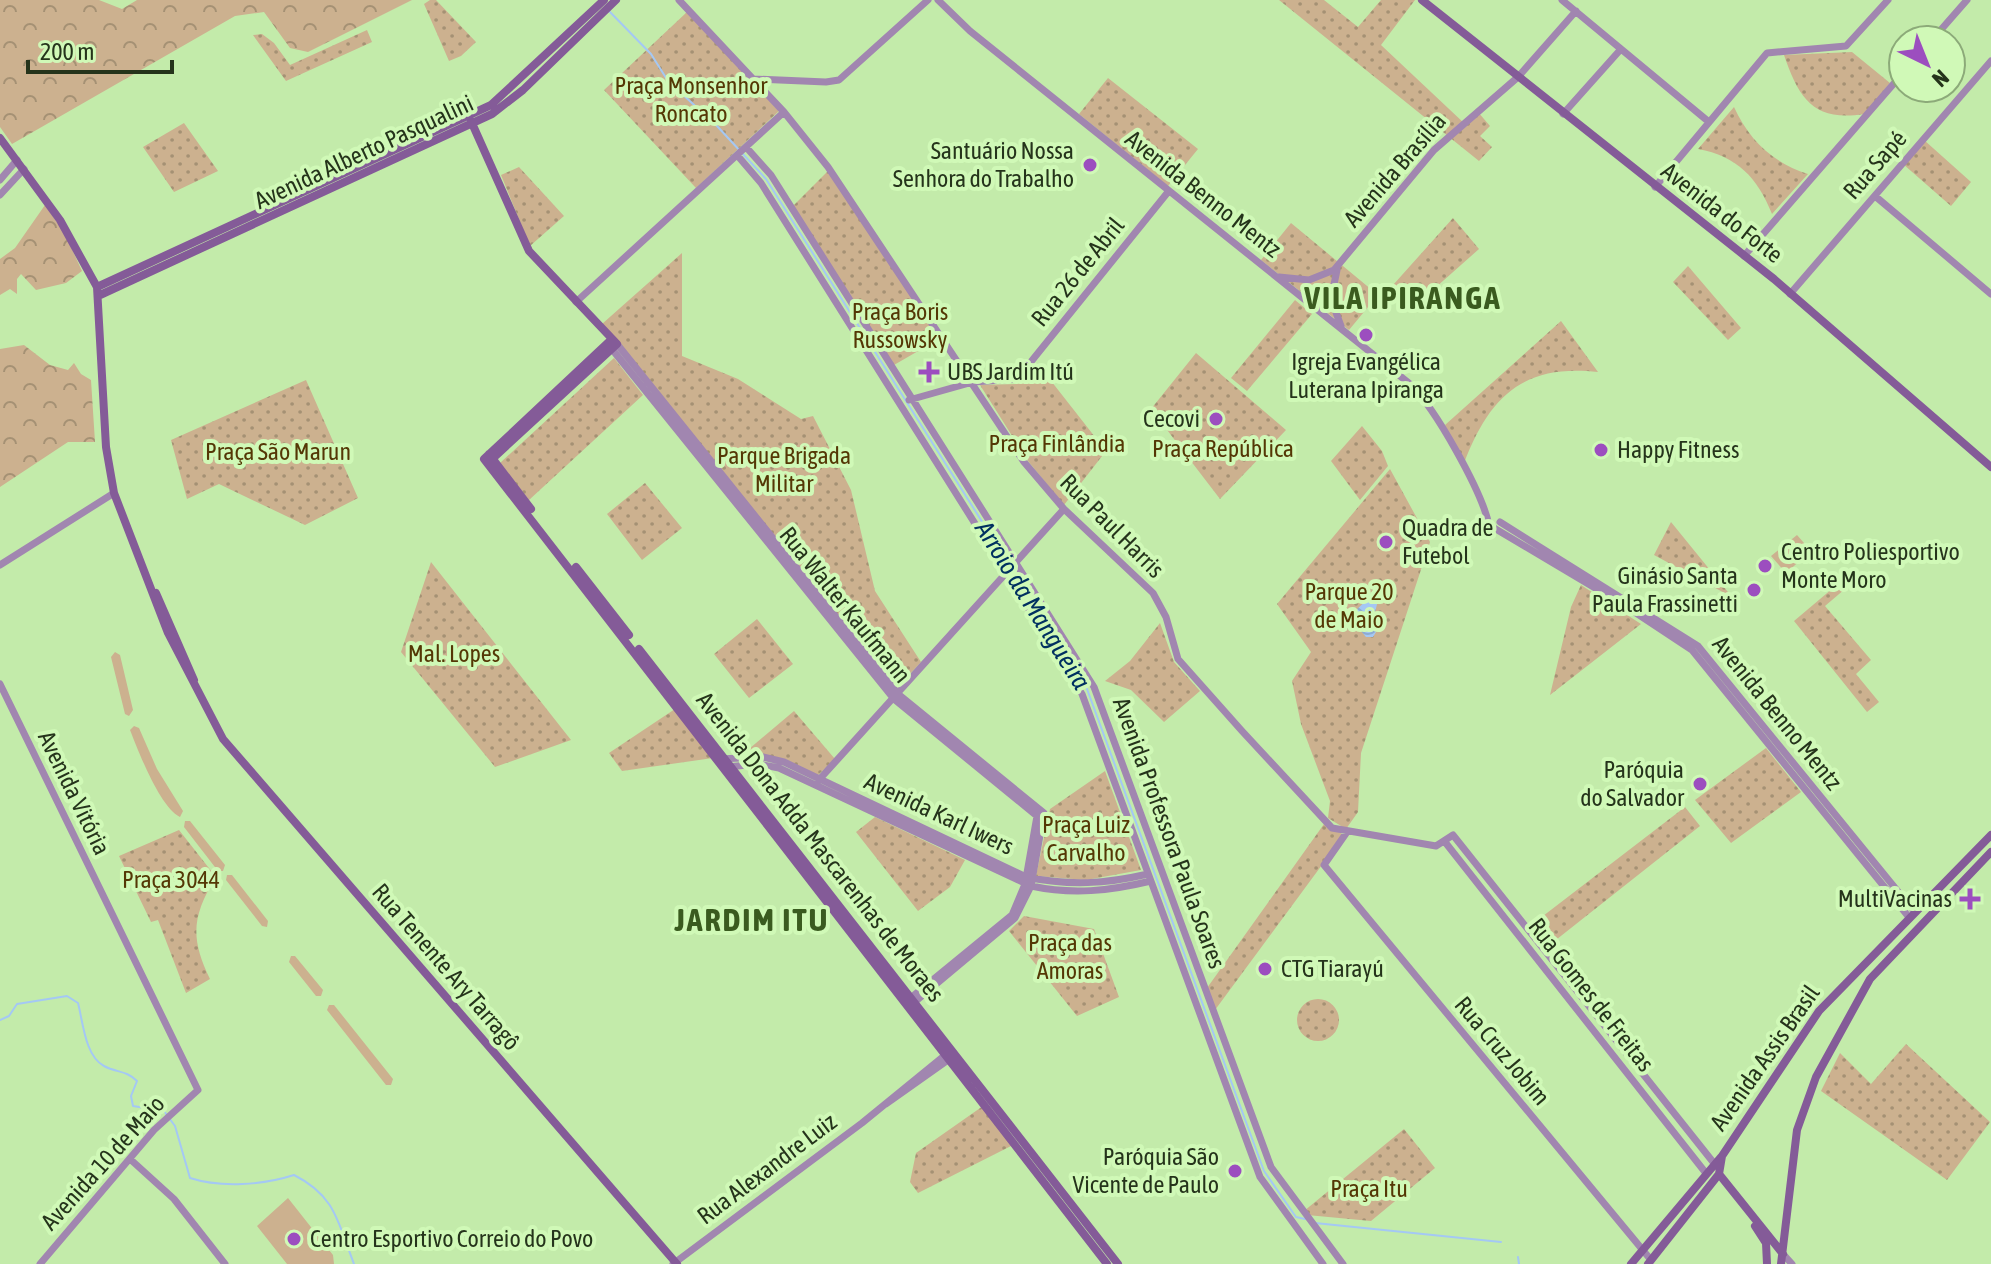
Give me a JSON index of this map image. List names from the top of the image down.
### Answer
{
  "streets": {
    "main road": [
      "Avenida Alberto Pasqualini",
      "Avenida do Forte",
      "Rua Walter Kaufmann",
      "Avenida Dona Adda Mascarenhas de Moraes",
      "Rua Tenente Ary Tarragô",
      "Avenida Assis Brasil"
    ],
    "street": [
      "Rua Sapé",
      "Avenida Brasília",
      "Avenida Benno Mentz",
      "Rua 26 de Abril",
      "Rua Paul Harris",
      "Avenida Vitória",
      "Avenida Karl Iwers",
      "Avenida Professora Paula Soares",
      "Rua Gomes de Freitas",
      "Rua Cruz Jobim",
      "Avenida 10 de Maio",
      "Rua Alexandre Luiz"
    ]
  },
  "crossings": [
    ["Avenida Alberto Pasqualini", "Rua Walter Kaufmann"],
    ["Avenida Alberto Pasqualini", "Rua Tenente Ary Tarragô"],
    ["Rua Sapé", "Avenida do Forte"],
    ["Avenida Brasília", "Avenida Benno Mentz"],
    ["Avenida Brasília", "Avenida do Forte"],
    ["Avenida Benno Mentz", "Rua 26 de Abril"],
    ["Avenida Benno Mentz", "Avenida Assis Brasil"],
    ["Rua 26 de Abril", "Rua Paul Harris"],
    ["Rua 26 de Abril", "Avenida Professora Paula Soares"],
    ["Rua Paul Harris", "Rua Cruz Jobim"],
    ["Rua Walter Kaufmann", "Avenida Karl Iwers"],
    ["Rua Walter Kaufmann", "Avenida Dona Adda Mascarenhas de Moraes"],
    ["Avenida Vitória", "Avenida 10 de Maio"],
    ["Avenida Karl Iwers", "Avenida Professora Paula Soares"],
    ["Avenida Karl Iwers", "Avenida Dona Adda Mascarenhas de Moraes"],
    ["Avenida Dona Adda Mascarenhas de Moraes", "Rua Alexandre Luiz"],
    ["Rua Tenente Ary Tarragô", "Rua Alexandre Luiz"]
  ],
  "districts": ["VILA IPIRANGA", "JARDIM ITU"],
  "water": ["Arroio da Mangueira"],
  "parks": [
    "Praça Monsenhor Roncato",
    "Praça Boris Russowsky",
    "Praça Finlândia",
    "Praça República",
    "Praça São Marun",
    "Parque Brigada Militar",
    "Parque 20 de Maio",
    "Mal. Lopes",
    "Praça Luiz Carvalho",
    "Praça 3044",
    "Praça das Amoras",
    "Praça Itu"
  ],
  "places": {
    "other": [
      "Santuário Nossa Senhora do Trabalho",
      "Igreja Evangélica Luterana Ipiranga",
      "Cecovi",
      "Happy Fitness",
      "Quadra de Futebol",
      "Centro Poliesportivo Monte Moro",
      "Ginásio Santa Paula Frassinetti",
      "Paróquia do Salvador",
      "CTG Tiarayú",
      "Paróquia São Vicente de Paulo",
      "Centro Esportivo Correio do Povo"
    ],
    "health": ["UBS Jardim Itú", "MultiVacinas"]
  },
  "scale_bar": "200 m",
  "north": "bottom right"
}
